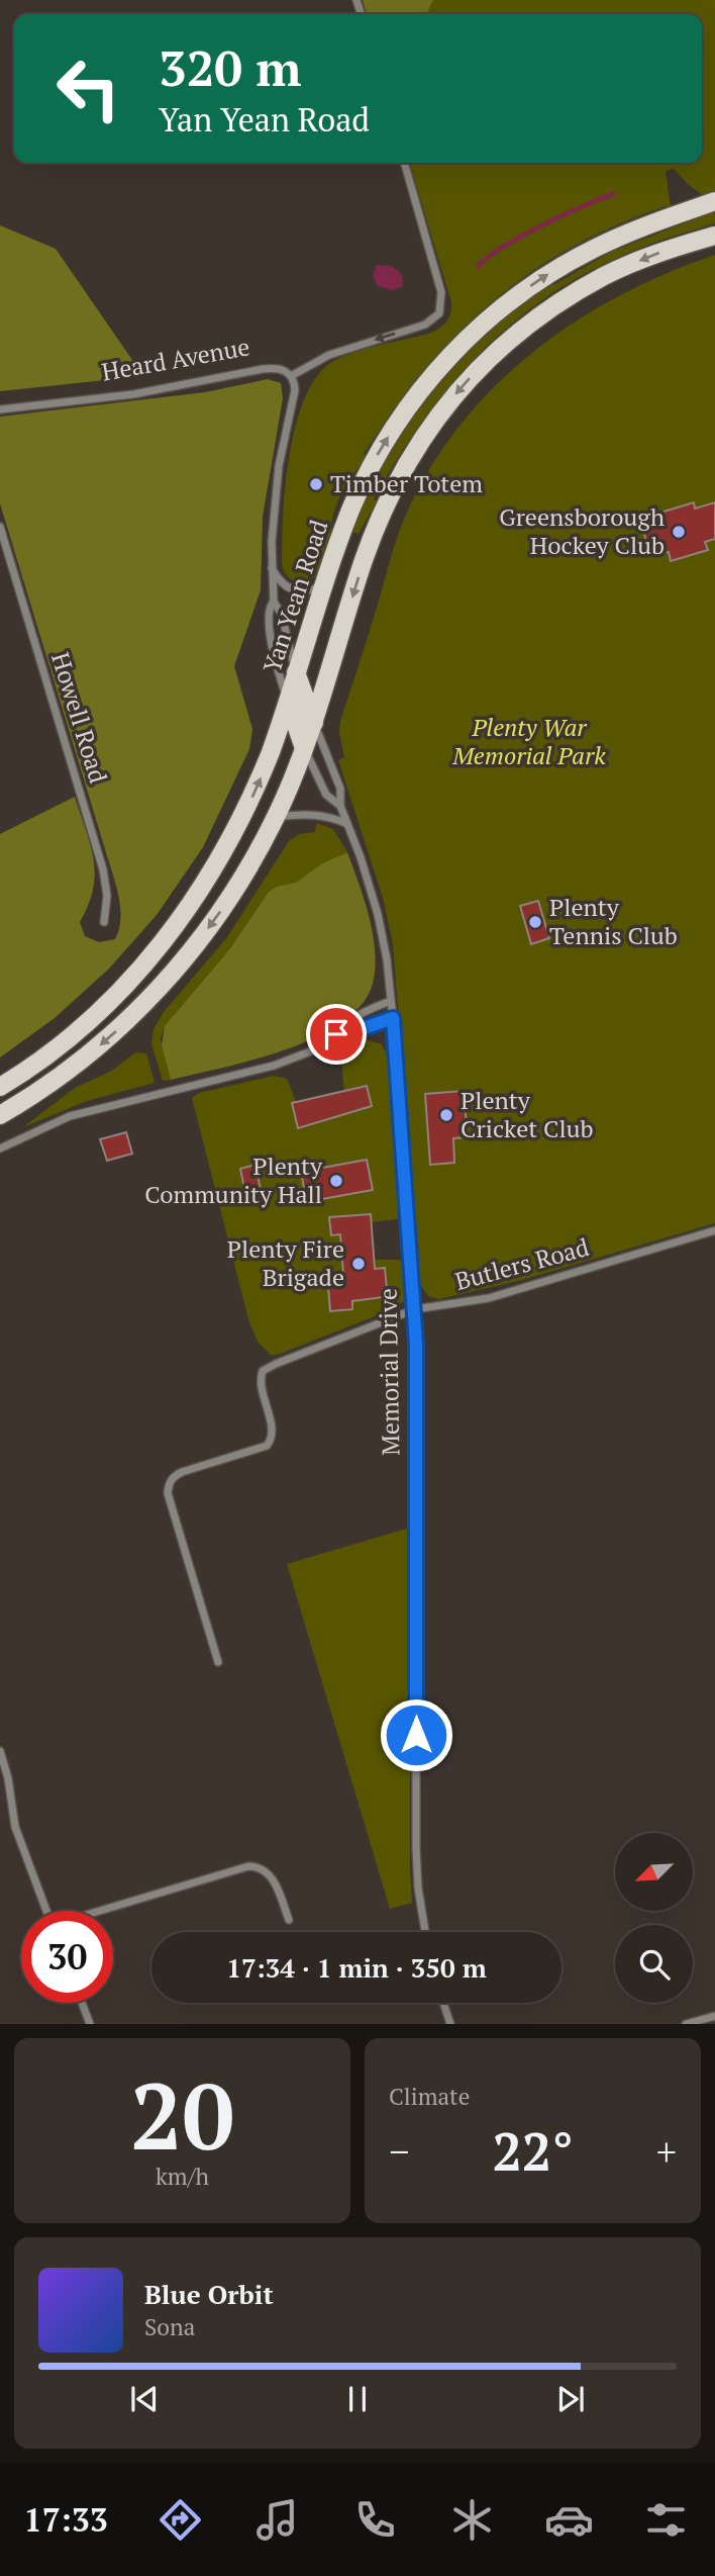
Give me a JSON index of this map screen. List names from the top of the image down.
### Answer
{
  "streets": {
    "main road": ["Yan Yean Road", "Memorial Drive"],
    "street": ["Heard Avenue", "Howell Road", "Butlers Road"]
  },
  "crossings": [
    ["Yan Yean Road", "Memorial Drive"],
    ["Butlers Road", "Memorial Drive"]
  ],
  "parks": ["Plenty War Memorial Park"],
  "places": [
    "Timber Totem",
    "Greensborough Hockey Club",
    "Plenty Tennis Club",
    "Plenty Cricket Club",
    "Plenty Community Hall",
    "Plenty Fire Brigade"
  ],
  "north": "bottom left",
  "page": {
    "turn": ["320 m", "Yan Yean Road"],
    "limit": "30",
    "trip": "17:34 · 1 min · 350 m",
    "tile": [
      ["20", "km/h"],
      "Climate"
    ],
    "heat": ["−", "22°", "+"],
    "song": ["Blue Orbit", "Sona"],
    "tabs": "17:33"
  }
}
